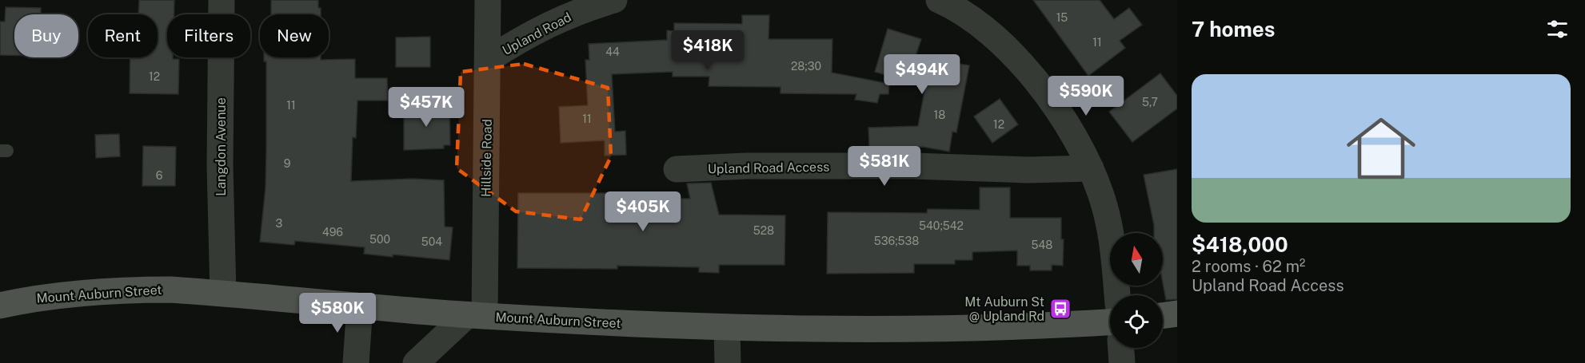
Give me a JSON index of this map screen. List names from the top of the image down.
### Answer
{
  "streets": {
    "main road": ["Mount Auburn Street"],
    "street": [
      "Upland Road",
      "Langdon Avenue",
      "Hillside Road",
      "Upland Road Access"
    ]
  },
  "crossings": [
    ["Upland Road", "Hillside Road"],
    ["Langdon Avenue", "Mount Auburn Street"],
    ["Hillside Road", "Mount Auburn Street"]
  ],
  "places": {
    "bus stop": ["Mt Auburn St @ Upland Rd"]
  },
  "house_numbers": [
    "15",
    "11",
    "44",
    "28;30",
    "12",
    "5,7",
    "11",
    "18",
    "11",
    "12",
    "9",
    "6",
    "3",
    "540;542",
    "528",
    "496",
    "500",
    "536;538",
    "504",
    "548"
  ],
  "north": "top",
  "page": {
    "heading": "7 homes",
    "chip": [
      "Buy",
      "Rent",
      "Filters",
      "New"
    ],
    "price": [
      "$418K",
      "$494K",
      "$590K",
      "$457K",
      "$581K",
      "$405K",
      "$580K"
    ],
    "list": [
      {
        "name": "$418,000",
        "note": "2 rooms · 62 m² · Upland Road Access"
      }
    ]
  }
}
